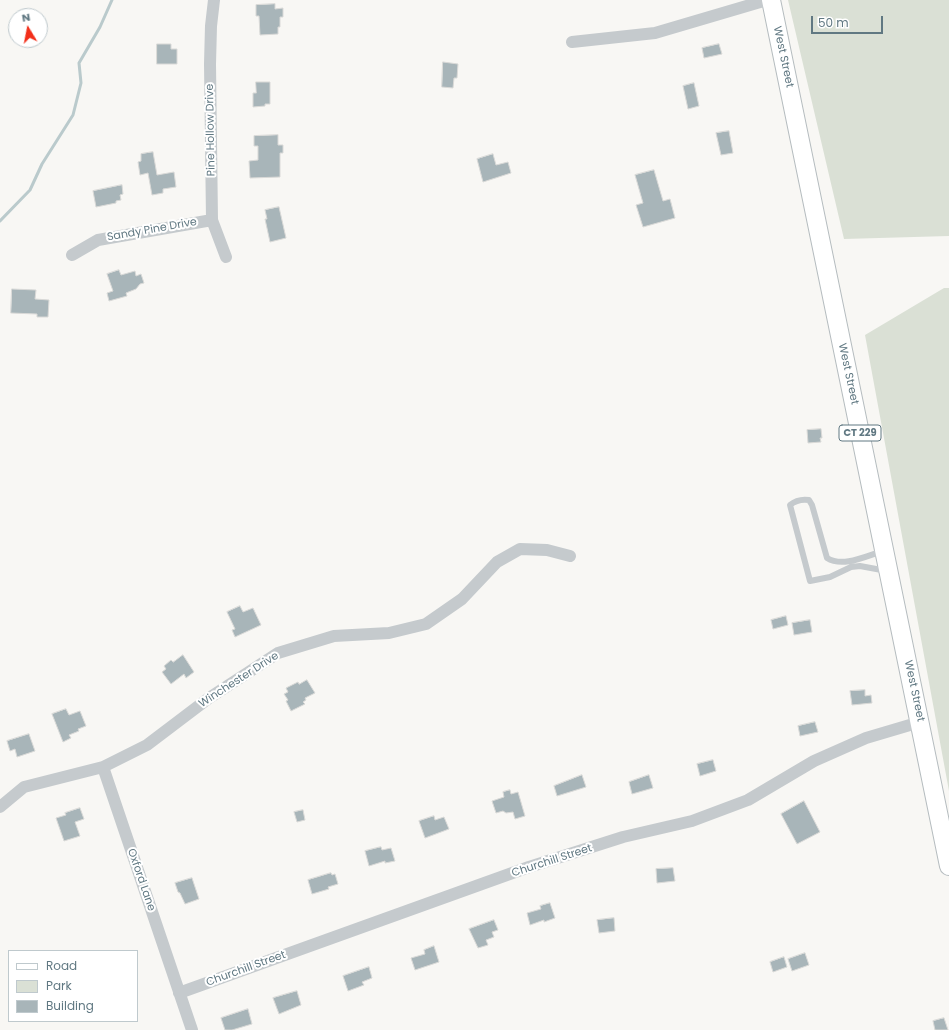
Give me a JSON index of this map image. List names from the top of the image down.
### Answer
{
  "streets": {
    "main road": ["West Street", "CT 229"],
    "street": [
      "Pine Hollow Drive",
      "Sandy Pine Drive",
      "Winchester Drive",
      "Churchill Street",
      "Oxford Lane"
    ]
  },
  "crossings": [
    ["West Street", "Churchill Street"],
    ["Pine Hollow Drive", "Sandy Pine Drive"],
    ["Winchester Drive", "Oxford Lane"],
    ["Churchill Street", "Oxford Lane"]
  ],
  "legend": ["Road", "Park", "Building"],
  "scale_bar": "50 m",
  "north": "top"
}
